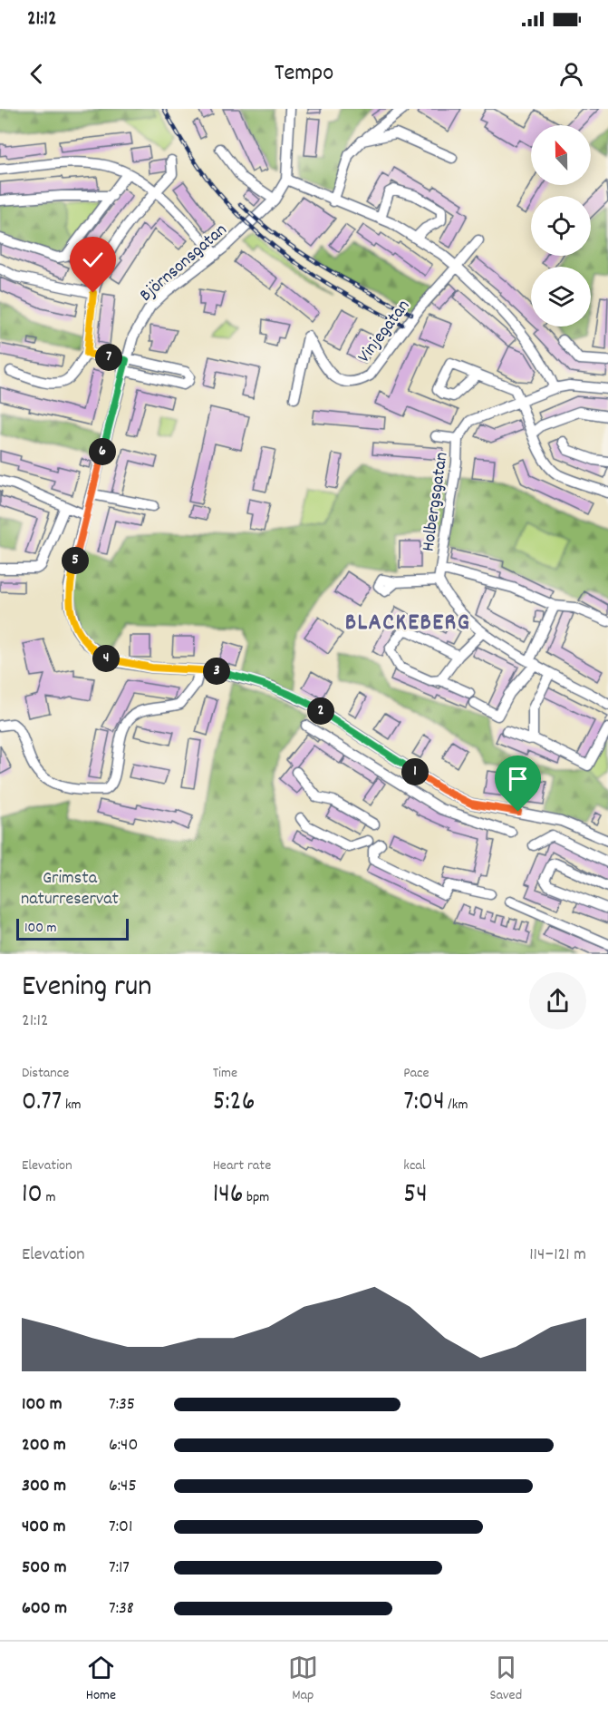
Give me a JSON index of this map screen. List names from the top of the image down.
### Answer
{
  "streets": {
    "street": ["Björnsonsgatan", "Vinjegatan", "Holbergsgatan"]
  },
  "districts": ["BLACKEBERG"],
  "parks": ["Grimsta naturreservat"],
  "scale_bar": "100 m",
  "north": "top",
  "page": {
    "status": "21:12",
    "header": "Tempo",
    "pins": [
      "7",
      "6",
      "5",
      "4",
      "3",
      "2",
      "1"
    ],
    "scale": "100 m",
    "heading": ["Evening run", "21:12"],
    "stats": [
      ["Distance", "0.77 km"],
      ["Time", "5:26"],
      ["Pace", "7:04 /km"],
      ["Elevation", "10 m"],
      ["Heart rate", "146 bpm"],
      ["kcal", "54"]
    ],
    "chart": ["Elevation", "114–121 m"],
    "list": [
      {
        "name": "100 m",
        "note": "7:35"
      },
      {
        "name": "200 m",
        "note": "6:40"
      },
      {
        "name": "300 m",
        "note": "6:45"
      },
      {
        "name": "400 m",
        "note": "7:01"
      },
      {
        "name": "500 m",
        "note": "7:17"
      },
      {
        "name": "600 m",
        "note": "7:38"
      }
    ],
    "tabs": ["Home", "Map", "Saved"]
  }
}
